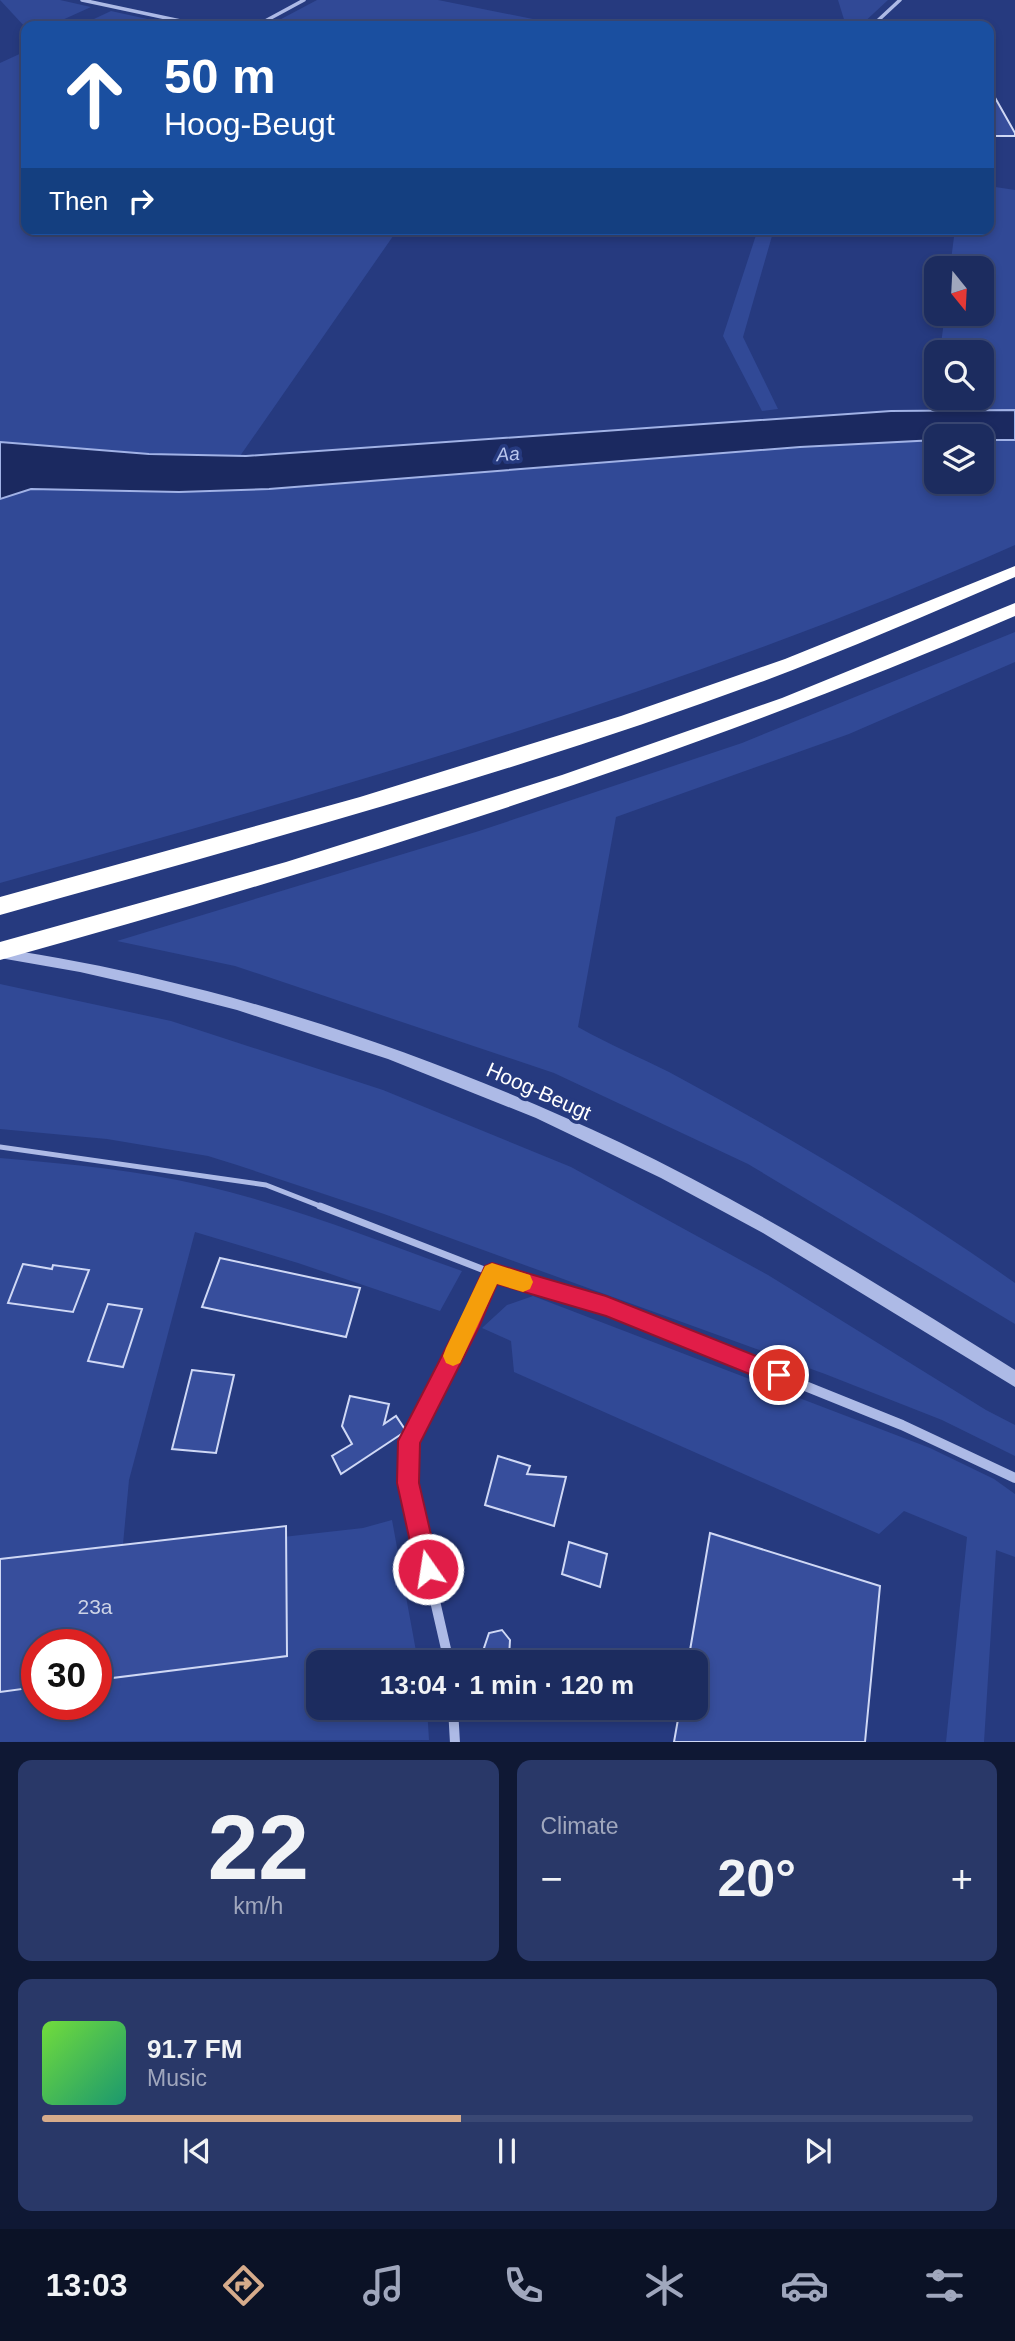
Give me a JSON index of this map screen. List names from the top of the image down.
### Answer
{
  "streets": {
    "street": ["Hoog-Beugt"]
  },
  "water": ["Aa"],
  "house_numbers": ["23a"],
  "north": "bottom",
  "page": {
    "turn": ["50 m", "Hoog-Beugt"],
    "then": "Then",
    "limit": "30",
    "trip": "13:04 · 1 min · 120 m",
    "tile": [
      ["22", "km/h"],
      "Climate"
    ],
    "heat": ["−", "20°", "+"],
    "song": ["91.7 FM", "Music"],
    "tabs": "13:03"
  }
}
